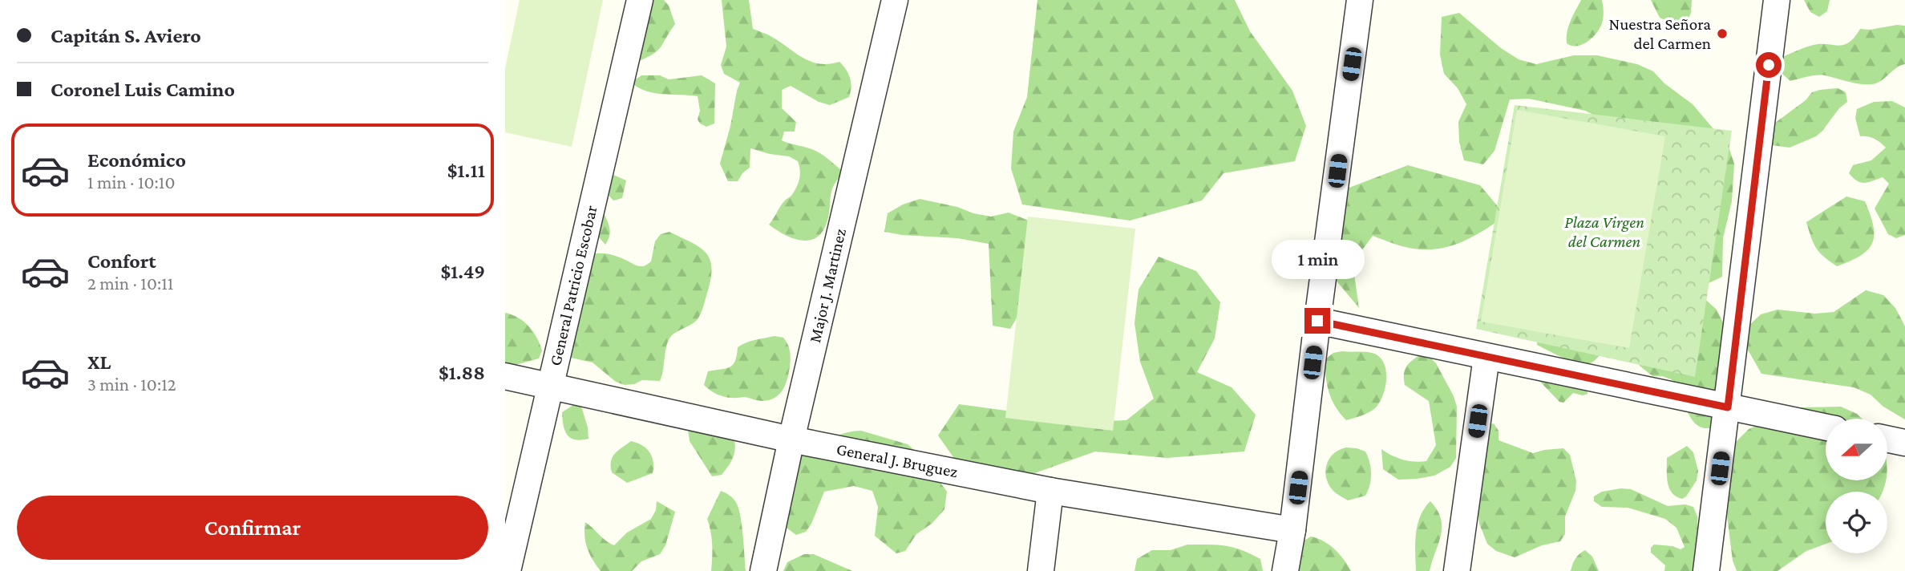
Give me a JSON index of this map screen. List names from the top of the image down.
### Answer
{
  "streets": {
    "street": ["General Patricio Escobar", "Major J. Martinez", "General J. Bruguez"]
  },
  "crossings": [
    ["General Patricio Escobar", "General J. Bruguez"],
    ["Major J. Martinez", "General J. Bruguez"]
  ],
  "parks": ["Plaza Virgen del Carmen"],
  "places": ["Nuestra Señora del Carmen"],
  "north": "left",
  "page": {
    "banner": ["Capitán S. Aviero", "Coronel Luis Camino"],
    "list": [
      {
        "name": "Económico",
        "note": "1 min · 10:10",
        "value": "$1.11"
      },
      {
        "name": "Confort",
        "note": "2 min · 10:11",
        "value": "$1.49"
      },
      {
        "name": "XL",
        "note": "3 min · 10:12",
        "value": "$1.88"
      }
    ],
    "bubble": "1 min",
    "buttons": "Confirmar"
  }
}
